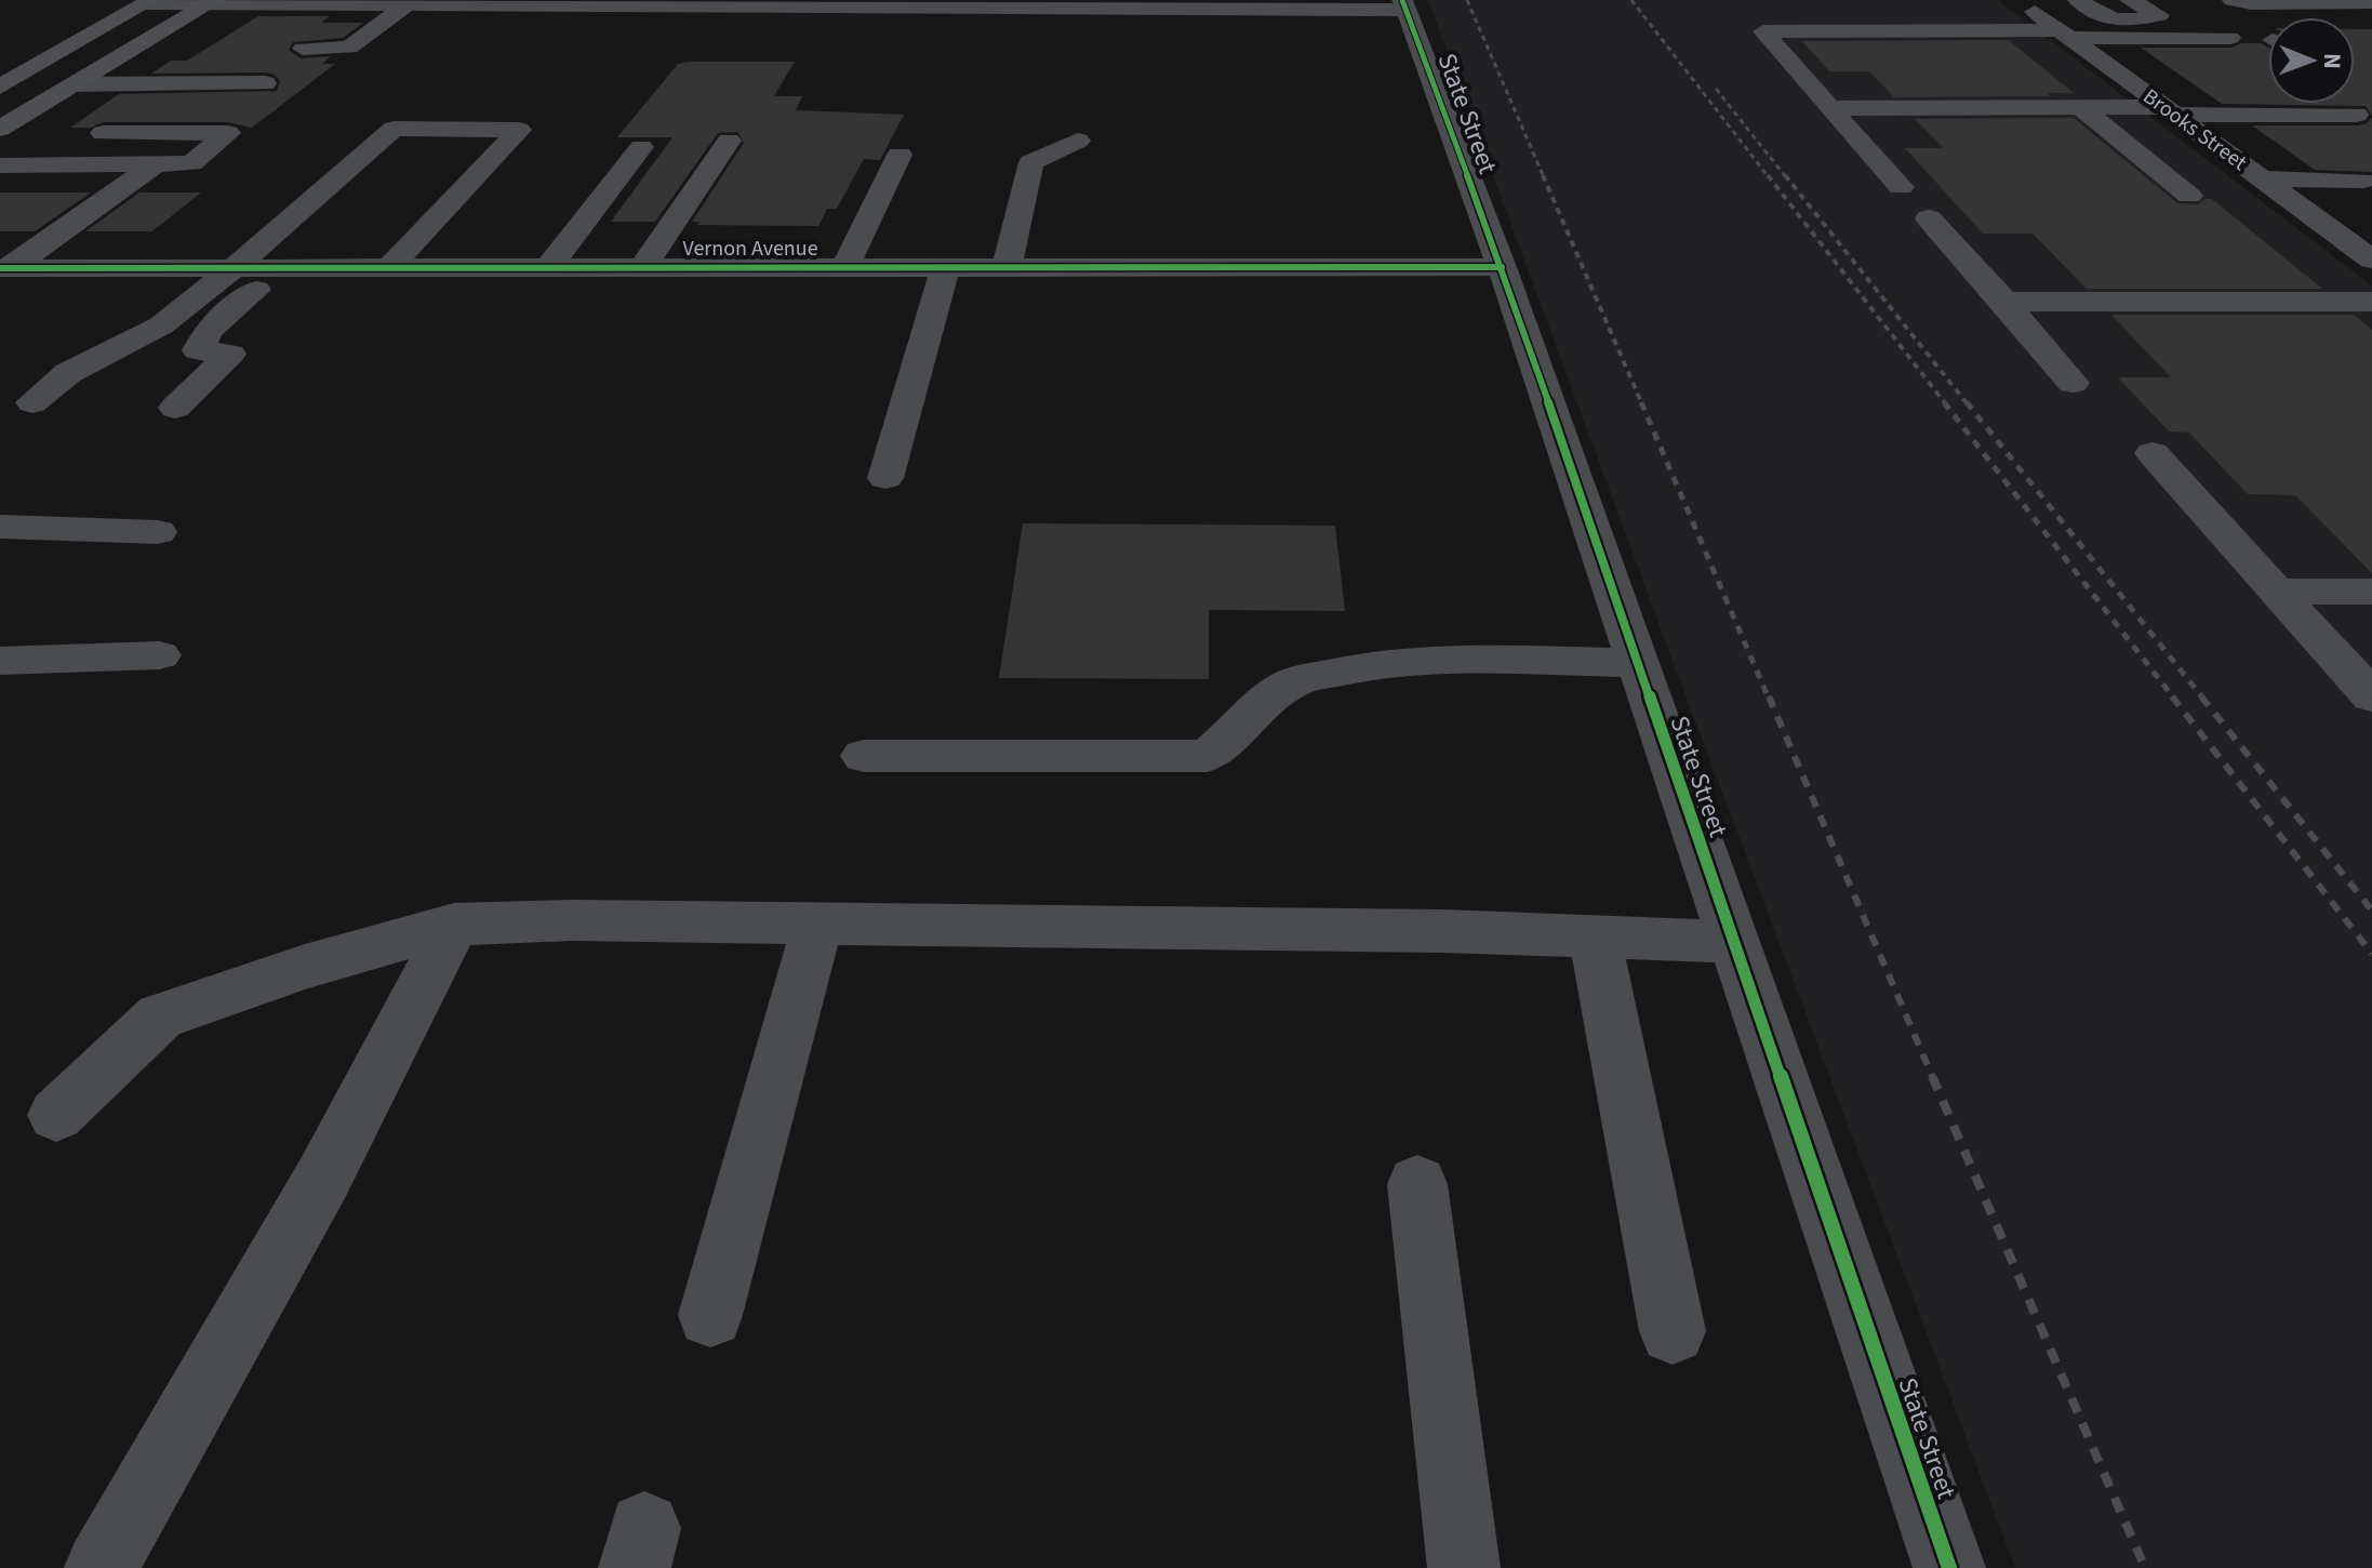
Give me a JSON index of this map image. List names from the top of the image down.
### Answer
{
  "streets": {
    "street": ["State Street", "Brooks Street", "Vernon Avenue"]
  },
  "crossings": [
    ["State Street", "Vernon Avenue"]
  ],
  "north": "right"
}
